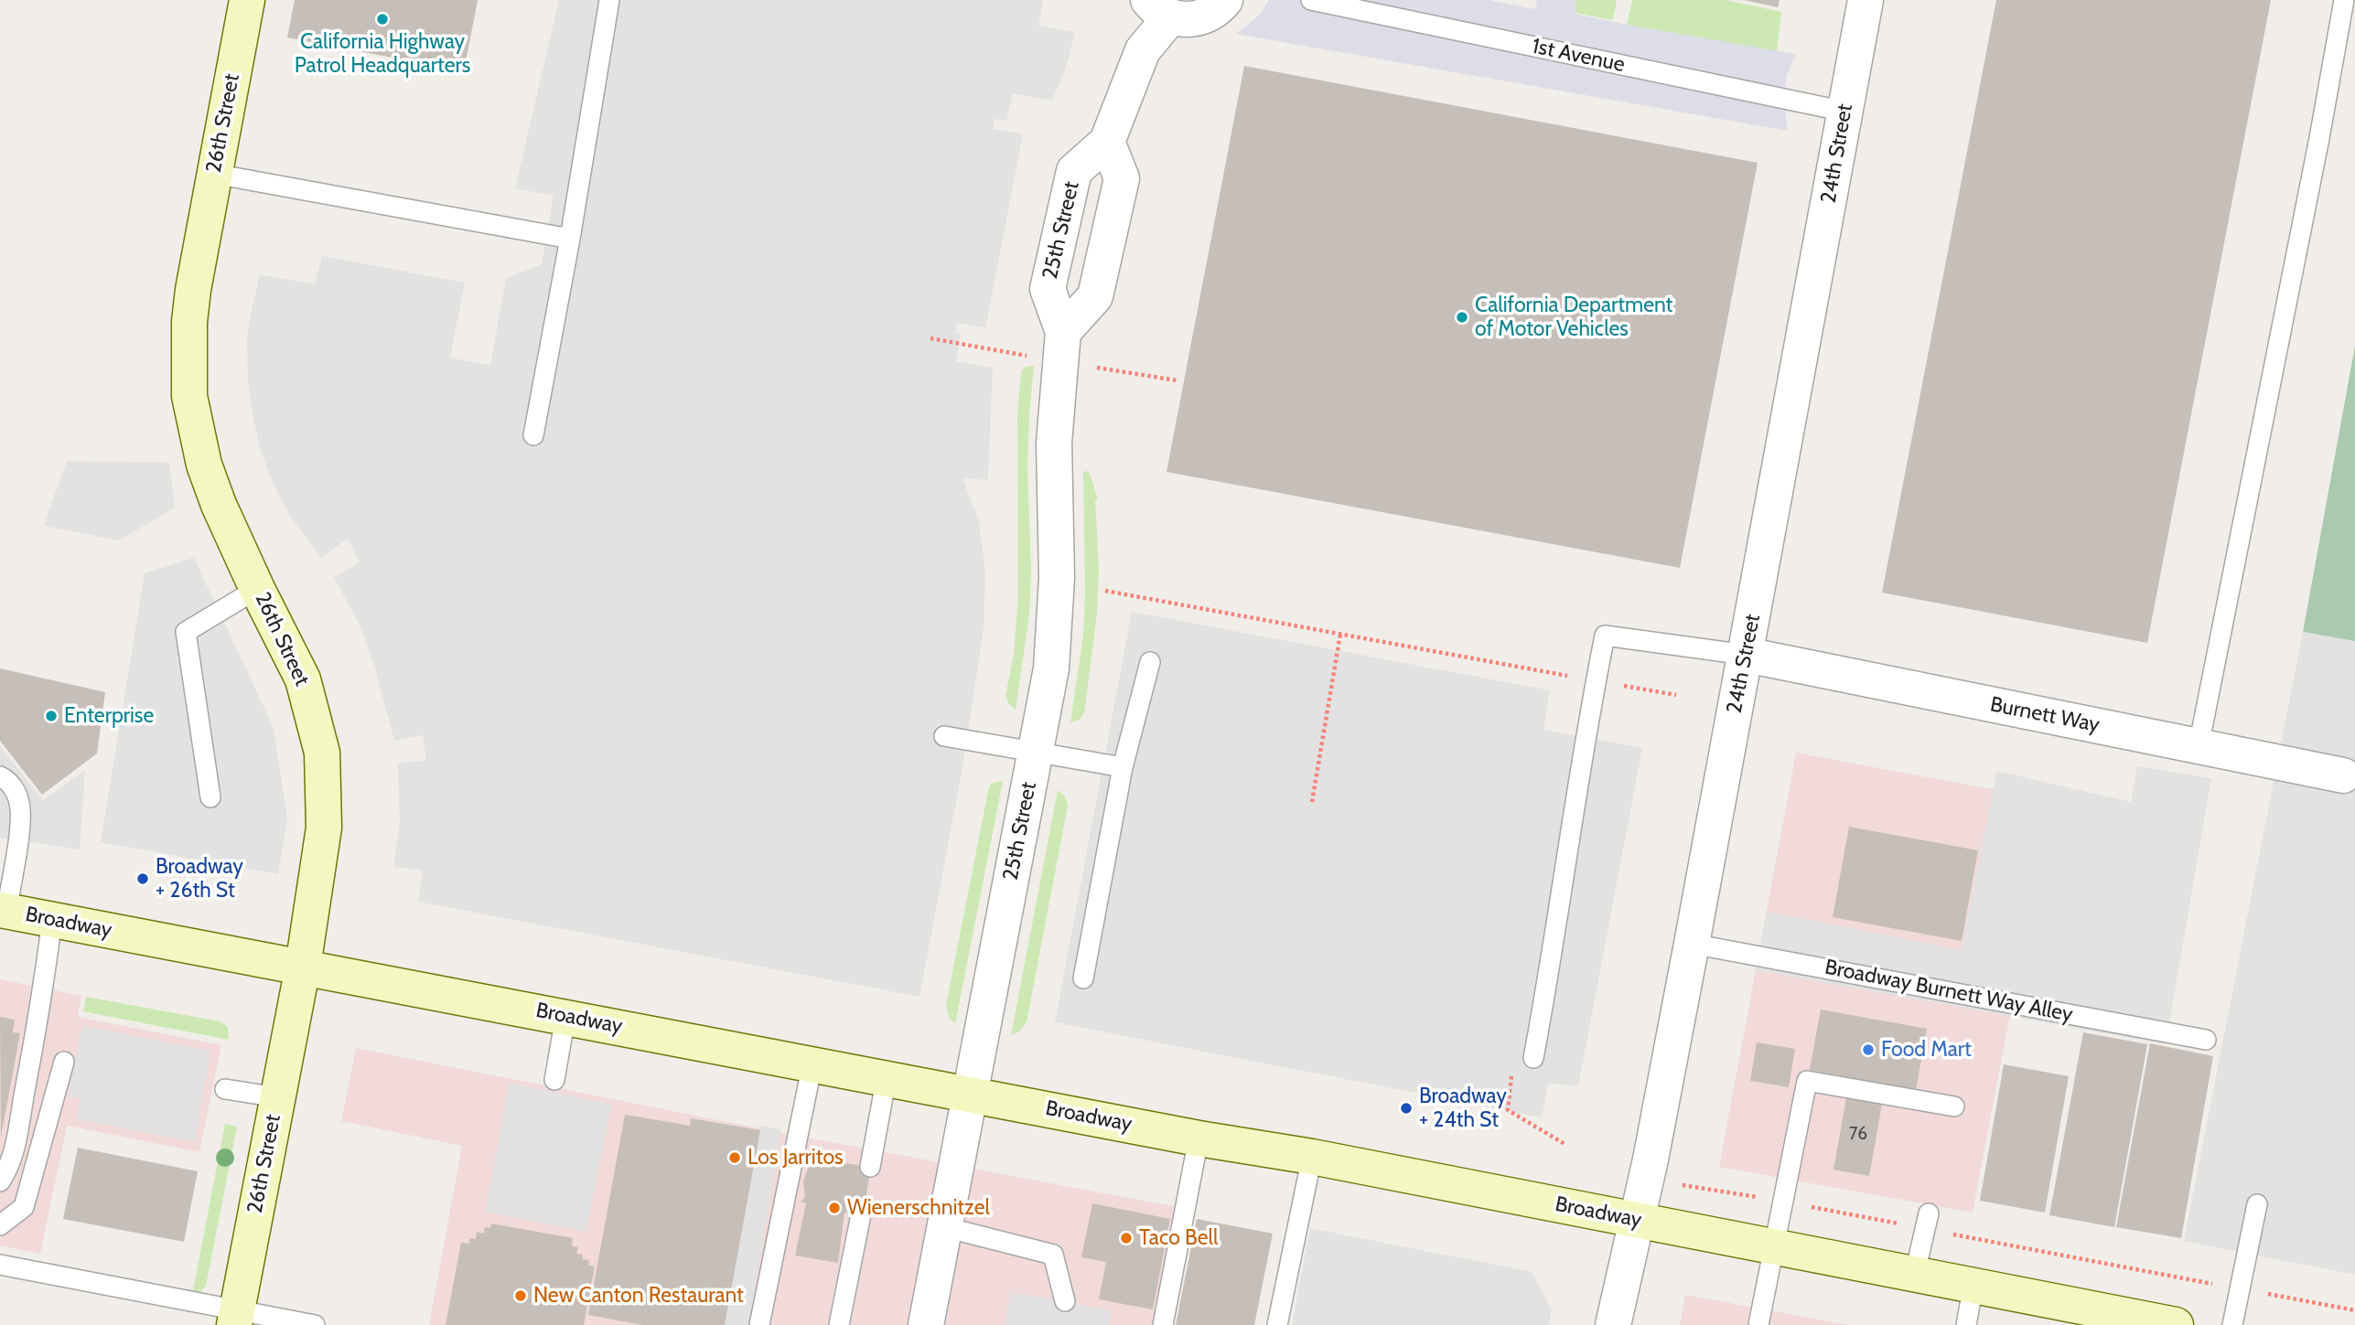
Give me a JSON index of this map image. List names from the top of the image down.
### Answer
{
  "streets": {
    "main road": ["26th Street", "Broadway"],
    "street": ["24th Street", "25th Street", "Burnett Way"],
    "lane": ["1st Avenue", "Broadway Burnett Way Alley"]
  },
  "crossings": [
    ["1st Avenue", "24th Street"],
    ["26th Street", "Broadway"],
    ["24th Street", "Burnett Way"],
    ["24th Street", "Broadway"],
    ["24th Street", "Broadway Burnett Way Alley"],
    ["25th Street", "Broadway"]
  ],
  "places": [
    "California Highway Patrol Headquarters",
    "California Department of Motor Vehicles",
    "Enterprise",
    "Broadway + 26th St",
    "Food Mart",
    "Broadway + 24th St",
    "Los Jarritos",
    "Wienerschnitzel",
    "Taco Bell",
    "New Canton Restaurant"
  ],
  "house_numbers": ["76"]
}
